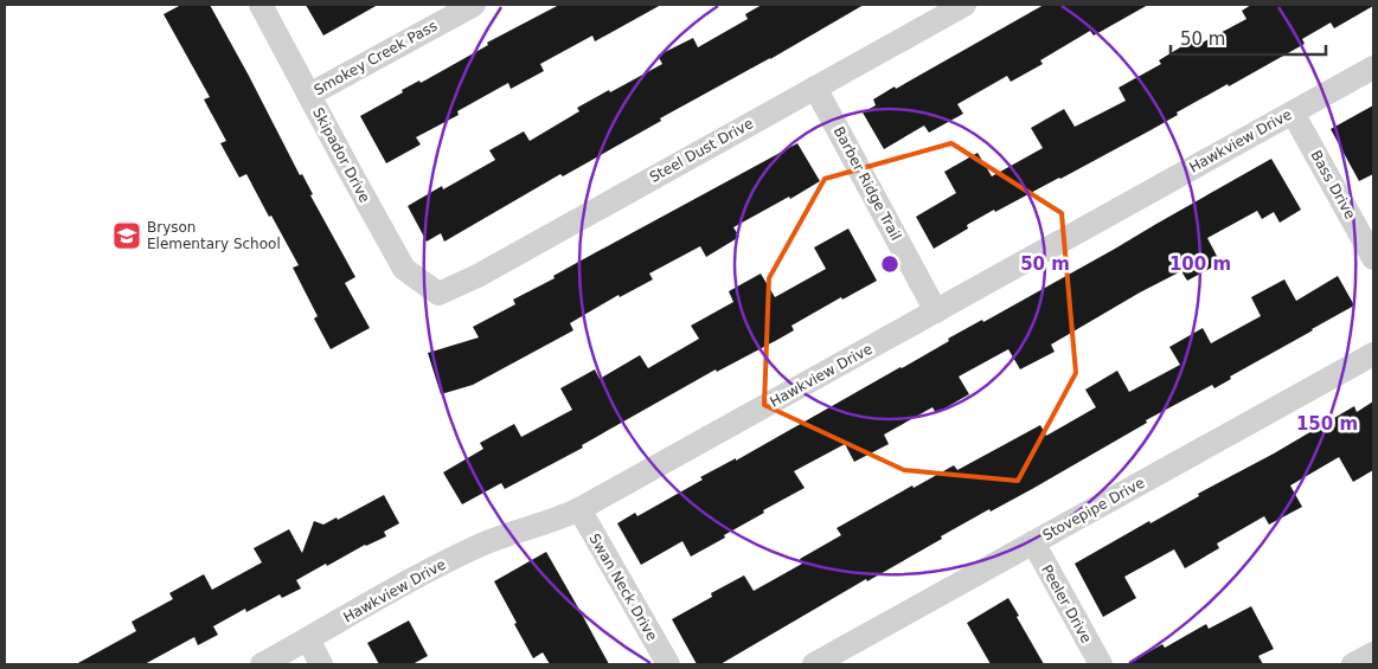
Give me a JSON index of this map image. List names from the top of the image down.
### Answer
{
  "streets": {
    "street": [
      "Smokey Creek Pass",
      "Hawkview Drive",
      "Steel Dust Drive",
      "Skipador Drive",
      "Barber Ridge Trail",
      "Bass Drive",
      "Stovepipe Drive",
      "Swan Neck Drive",
      "Peeler Drive"
    ]
  },
  "crossings": [
    ["Smokey Creek Pass", "Skipador Drive"],
    ["Hawkview Drive", "Barber Ridge Trail"],
    ["Hawkview Drive", "Bass Drive"],
    ["Hawkview Drive", "Swan Neck Drive"],
    ["Steel Dust Drive", "Skipador Drive"],
    ["Steel Dust Drive", "Barber Ridge Trail"],
    ["Stovepipe Drive", "Peeler Drive"]
  ],
  "places": {
    "school or university": ["Bryson Elementary School"]
  },
  "scale_bar": "50 m",
  "rings": ["50 m", "100 m", "150 m"]
}
